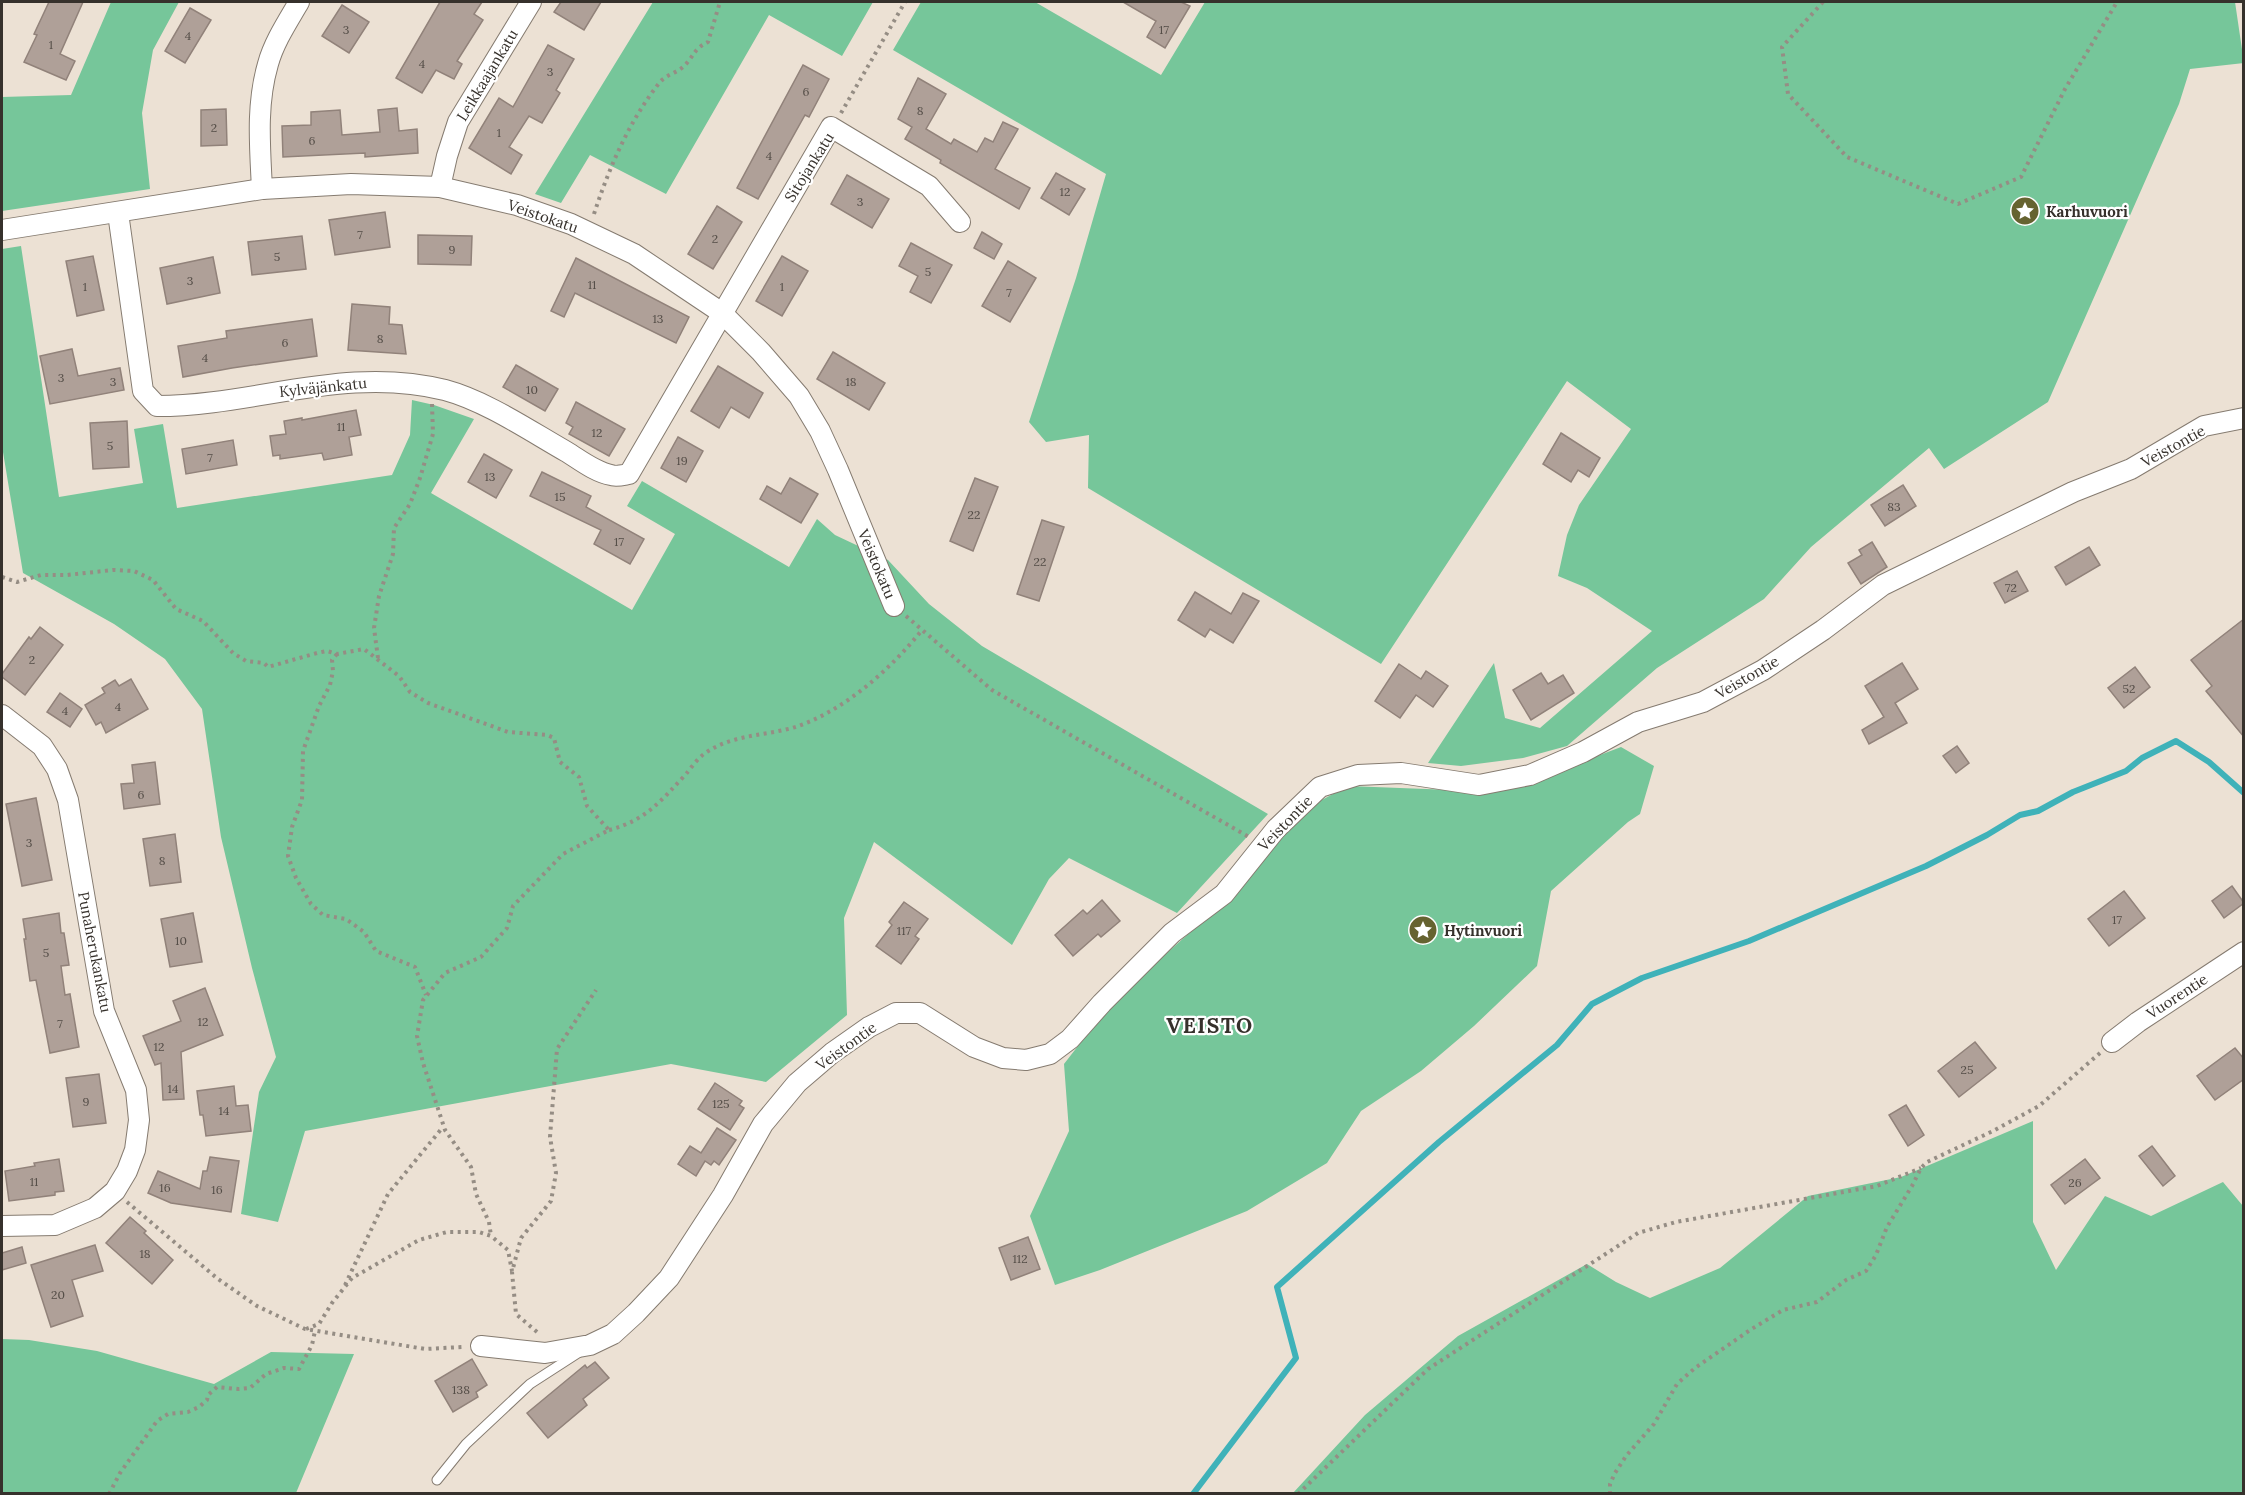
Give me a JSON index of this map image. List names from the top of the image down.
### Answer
{
  "streets": {
    "street": [
      "Leikkaajankatu",
      "Sitojankatu",
      "Veistokatu",
      "Kylväjänkatu",
      "Veistontie",
      "Punaherukankatu",
      "Vuorentie"
    ]
  },
  "crossings": [
    ["Leikkaajankatu", "Veistokatu"],
    ["Sitojankatu", "Veistokatu"],
    ["Sitojankatu", "Kylväjänkatu"],
    ["Veistokatu", "Kylväjänkatu"]
  ],
  "districts": ["VEISTO"],
  "places": {
    "place": ["Karhuvuori", "Hytinvuori"]
  },
  "house_numbers": [
    "3",
    "17",
    "4",
    "1",
    "4",
    "3",
    "6",
    "8",
    "2",
    "1",
    "6",
    "4",
    "12",
    "3",
    "7",
    "2",
    "9",
    "5",
    "5",
    "3",
    "11",
    "1",
    "1",
    "7",
    "13",
    "8",
    "6",
    "4",
    "3",
    "3",
    "18",
    "10",
    "11",
    "12",
    "5",
    "7",
    "19",
    "13",
    "15",
    "83",
    "22",
    "17",
    "22",
    "72",
    "2",
    "52",
    "4",
    "4",
    "6",
    "3",
    "8",
    "17",
    "117",
    "10",
    "5",
    "12",
    "7",
    "12",
    "25",
    "14",
    "9",
    "125",
    "14",
    "11",
    "26",
    "16",
    "16",
    "18",
    "112",
    "20",
    "138"
  ]
}
